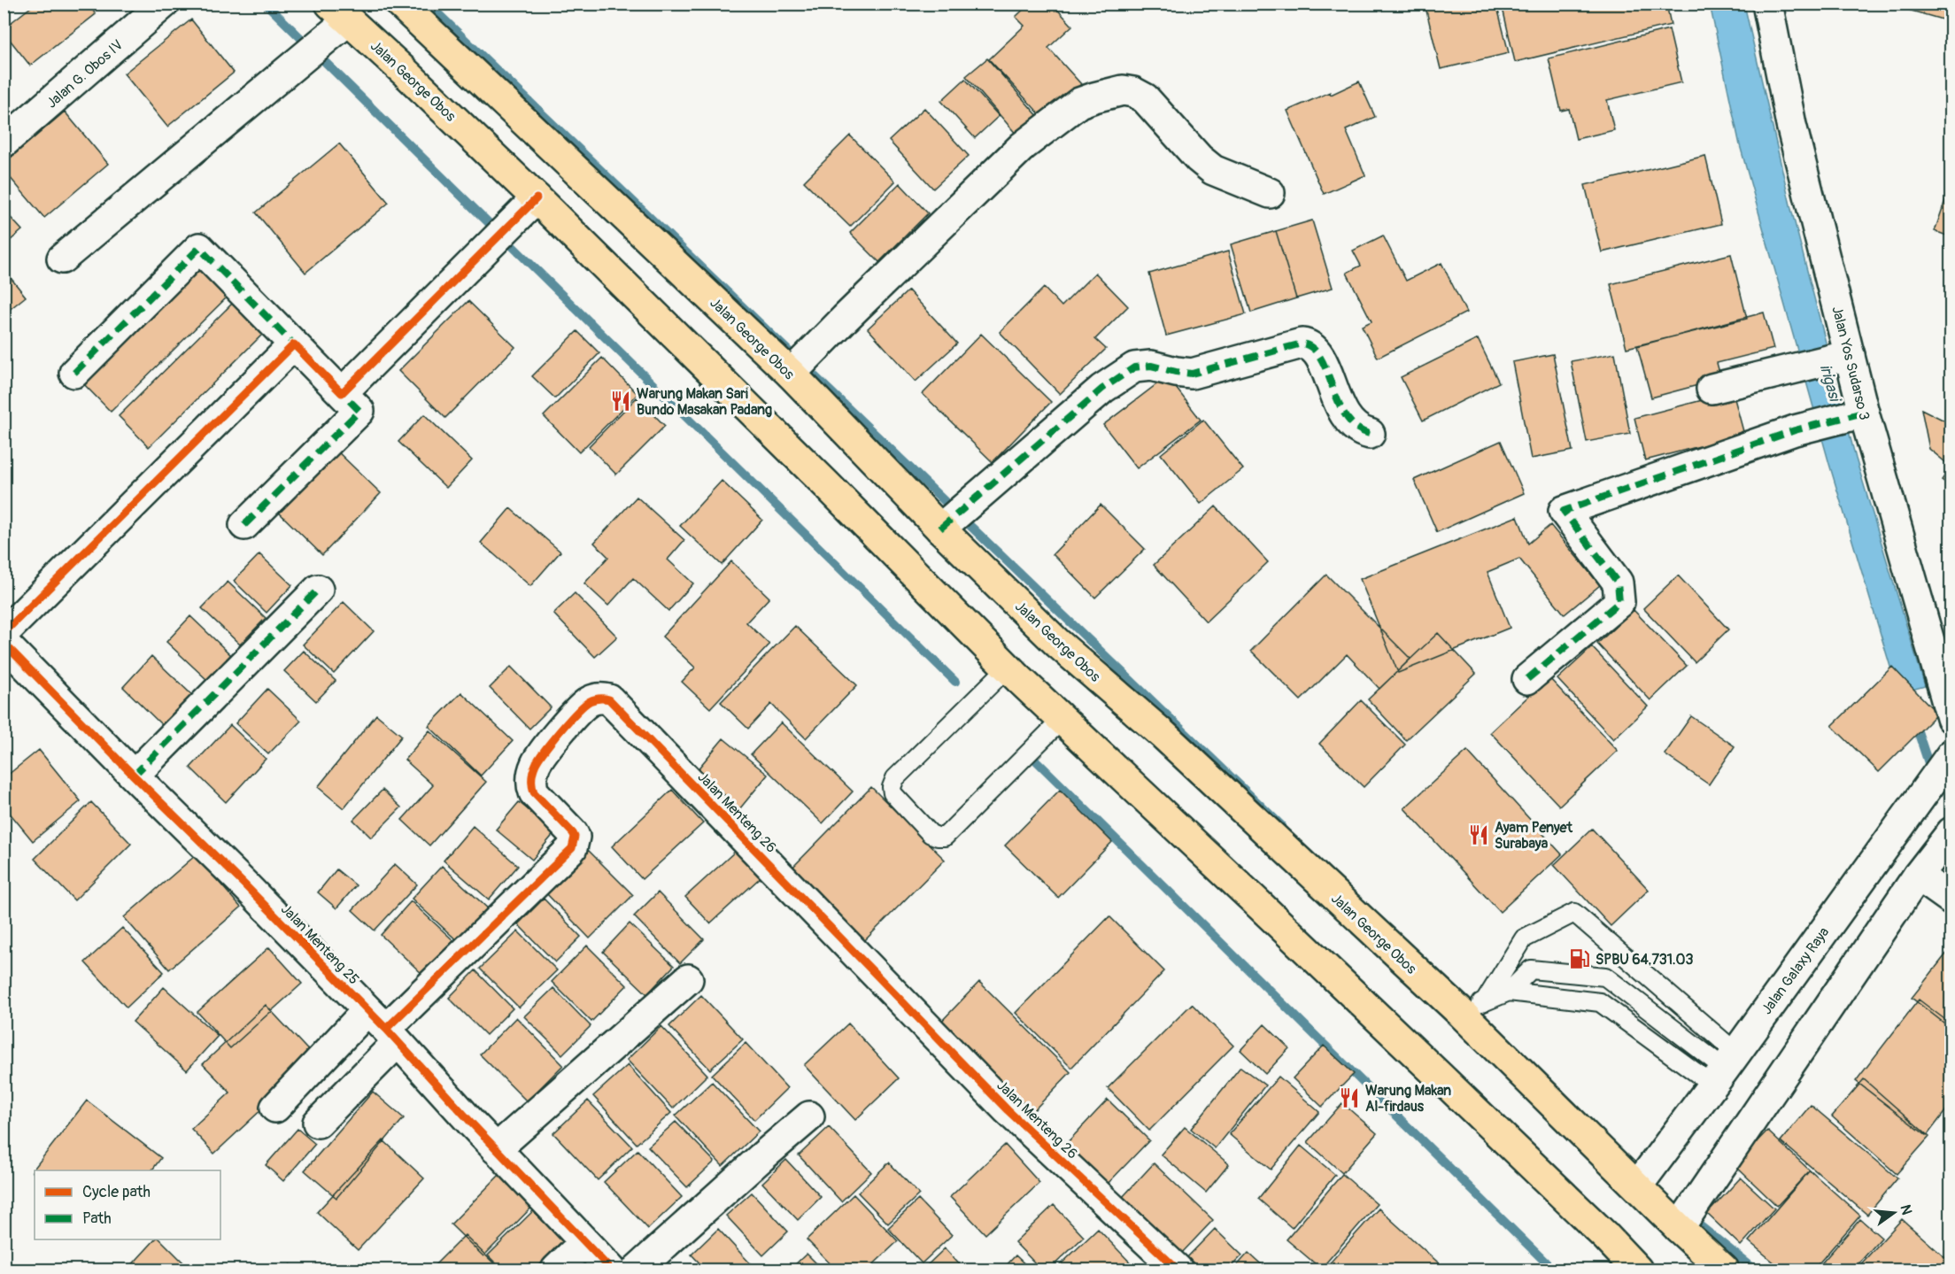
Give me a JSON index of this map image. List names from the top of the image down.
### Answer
{
  "streets": {
    "main road": ["Jalan George Obos"],
    "street": [
      "Jalan G. Obos IV",
      "Jalan Yos Sudarso 3",
      "Jalan Menteng 26",
      "Jalan Menteng 25",
      "Jalan Galaxy Raya"
    ]
  },
  "crossings": [
    ["Jalan George Obos", "Jalan Galaxy Raya"],
    ["Jalan Menteng 26", "Jalan Menteng 25"]
  ],
  "water": ["irigasi"],
  "places": {
    "restaurant": ["Warung Makan Sari Bundo Masakan Padang", "Ayam Penyet Surabaya", "Warung Makan Al-firdaus"],
    "fuel station": ["SPBU 64.731.03"]
  },
  "legend": ["Cycle path", "Path"],
  "north": "right"
}
